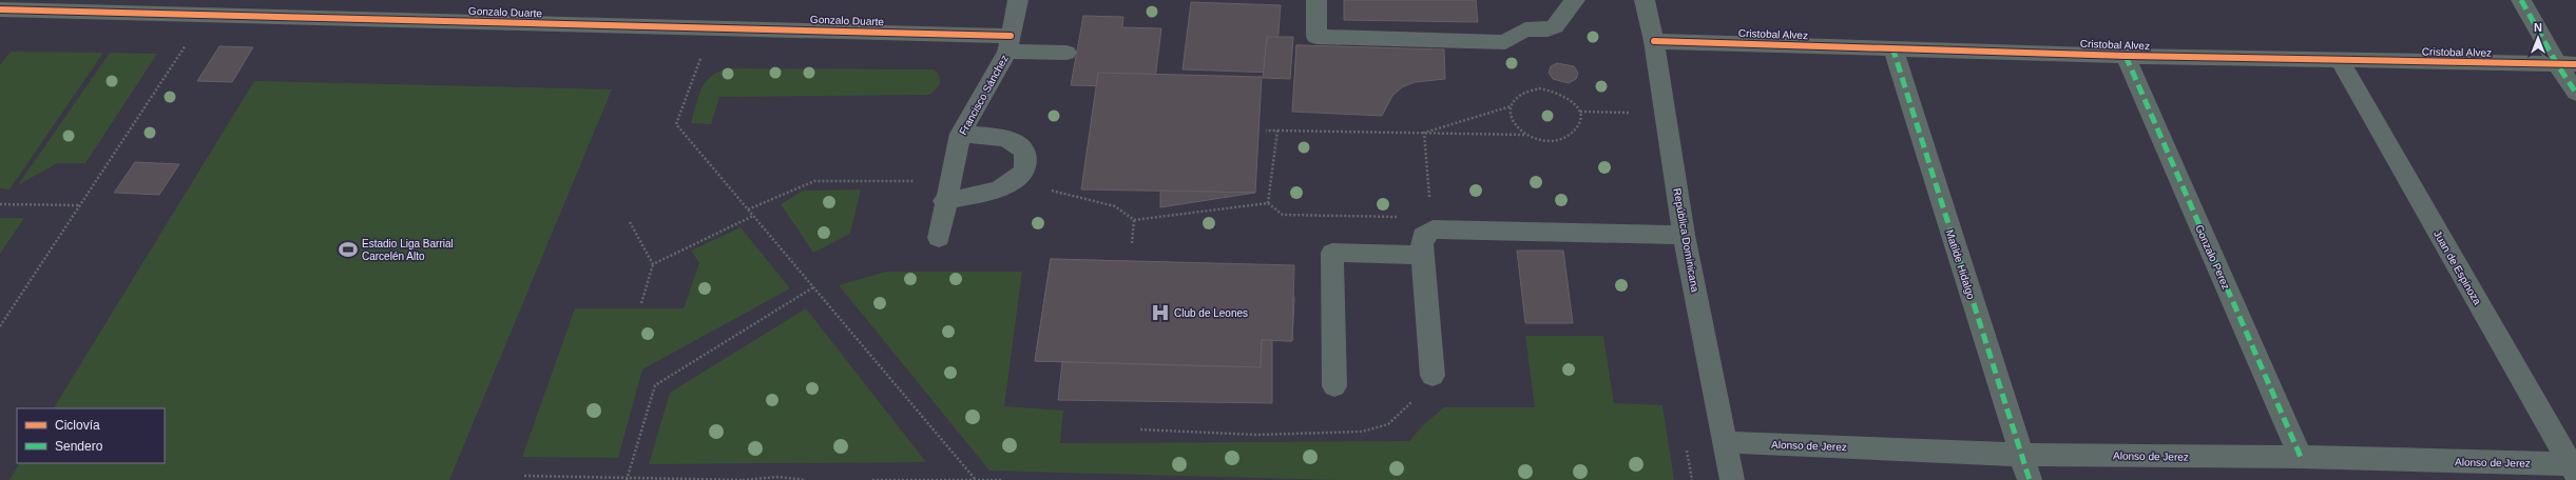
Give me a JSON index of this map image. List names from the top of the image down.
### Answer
{
  "streets": {
    "street": [
      "Gonzalo Duarte",
      "Cristobal Alvez",
      "Francisco Sánchez",
      "República Dominicana",
      "Gonzalo Perez",
      "Matilde Hidalgo",
      "Juan de Espinoza",
      "Alonso de Jerez"
    ]
  },
  "crossings": [
    ["Gonzalo Duarte", "Francisco Sánchez"],
    ["Cristobal Alvez", "República Dominicana"],
    ["Cristobal Alvez", "Gonzalo Perez"],
    ["Cristobal Alvez", "Matilde Hidalgo"],
    ["Cristobal Alvez", "Juan de Espinoza"],
    ["República Dominicana", "Alonso de Jerez"],
    ["Gonzalo Perez", "Alonso de Jerez"],
    ["Matilde Hidalgo", "Alonso de Jerez"],
    ["Juan de Espinoza", "Alonso de Jerez"]
  ],
  "places": {
    "sports": ["Estadio Liga Barrial Carcelén Alto"],
    "hospital": ["Club de Leones"]
  },
  "legend": ["Ciclovía", "Sendero"],
  "north": "top"
}
